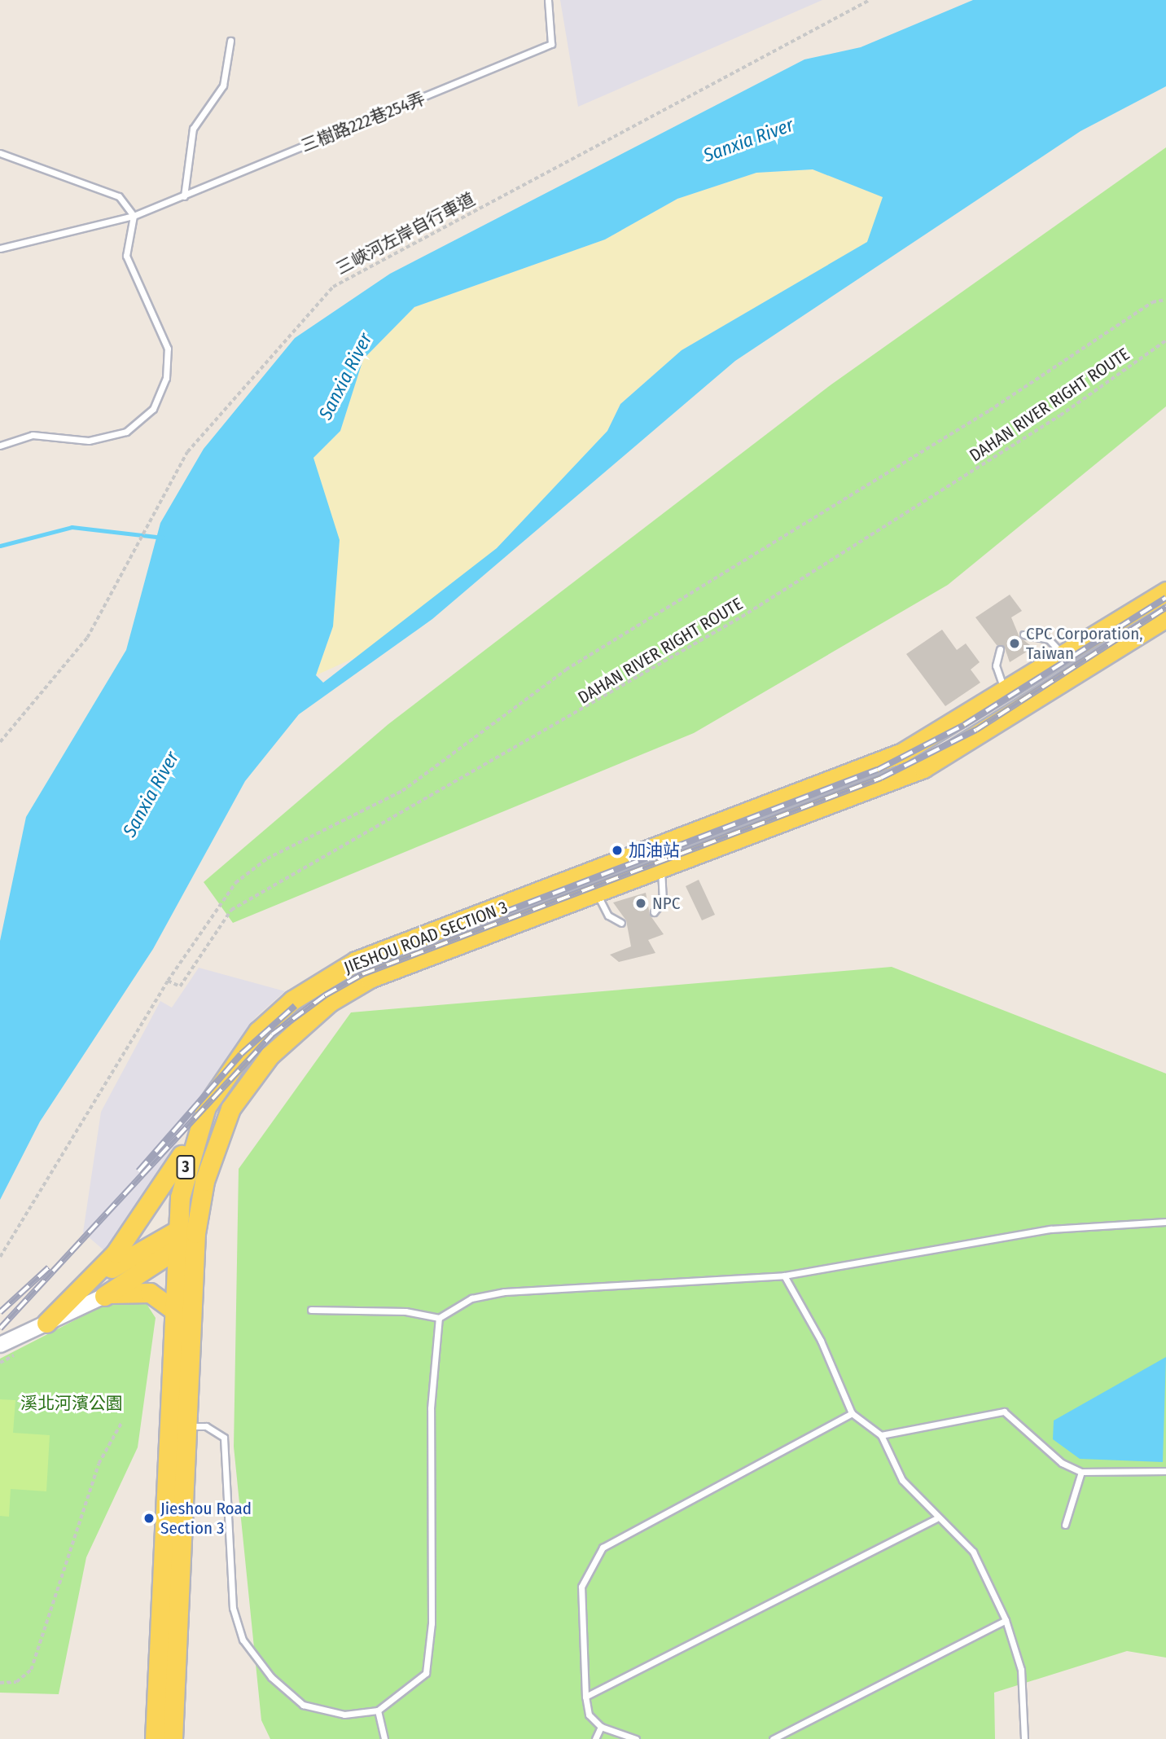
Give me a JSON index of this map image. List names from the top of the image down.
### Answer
{
  "streets": {
    "main road": ["JIESHOU ROAD SECTION 3", "3"],
    "lane": ["三樹路222巷254弄"],
    "path": ["三峽河左岸自行車道", "DAHAN RIVER RIGHT ROUTE"]
  },
  "water": ["Sanxia River"],
  "parks": ["溪北河濱公園"],
  "places": [
    "CPC Corporation, Taiwan",
    "加油站",
    "NPC",
    "Jieshou Road Section 3"
  ]
}
